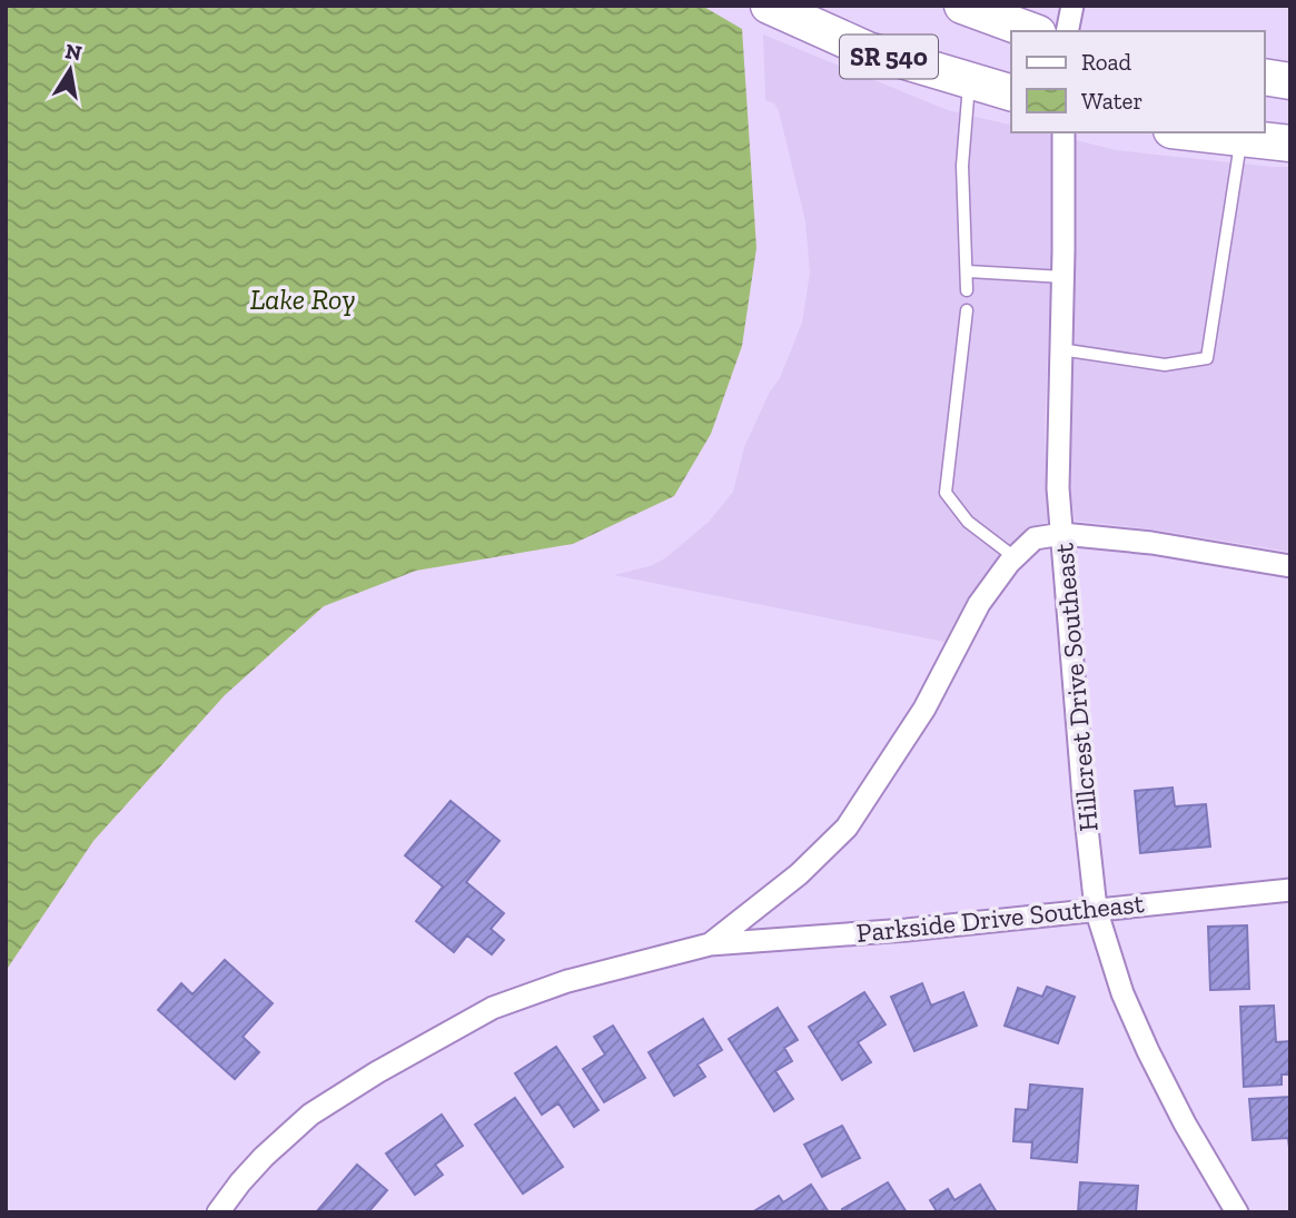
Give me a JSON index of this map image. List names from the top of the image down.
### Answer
{
  "streets": {
    "main road": ["SR 540"],
    "street": ["Hillcrest Drive Southeast", "Parkside Drive Southeast"]
  },
  "crossings": [
    ["Hillcrest Drive Southeast", "Parkside Drive Southeast"]
  ],
  "water": ["Lake Roy"],
  "legend": ["Road", "Water"],
  "north": "top"
}
